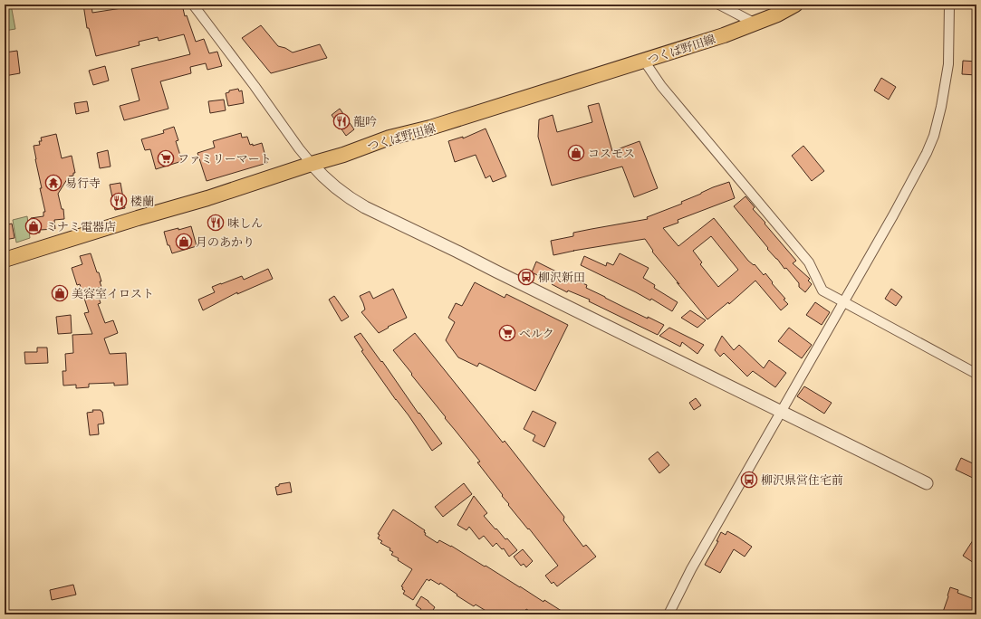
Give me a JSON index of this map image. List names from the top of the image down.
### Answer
{
  "streets": {
    "main road": ["つくば野田線"]
  },
  "places": {
    "restaurant": ["龍吟", "楼蘭", "味しん"],
    "shop": [
      "コスモス",
      "ミナミ電器店",
      "月のあかり",
      "美容室イロスト"
    ],
    "supermarket": ["ファミリーマート", "ベルク"],
    "temple": ["易行寺"],
    "bus stop": ["柳沢新田", "柳沢県営住宅前"]
  }
}
